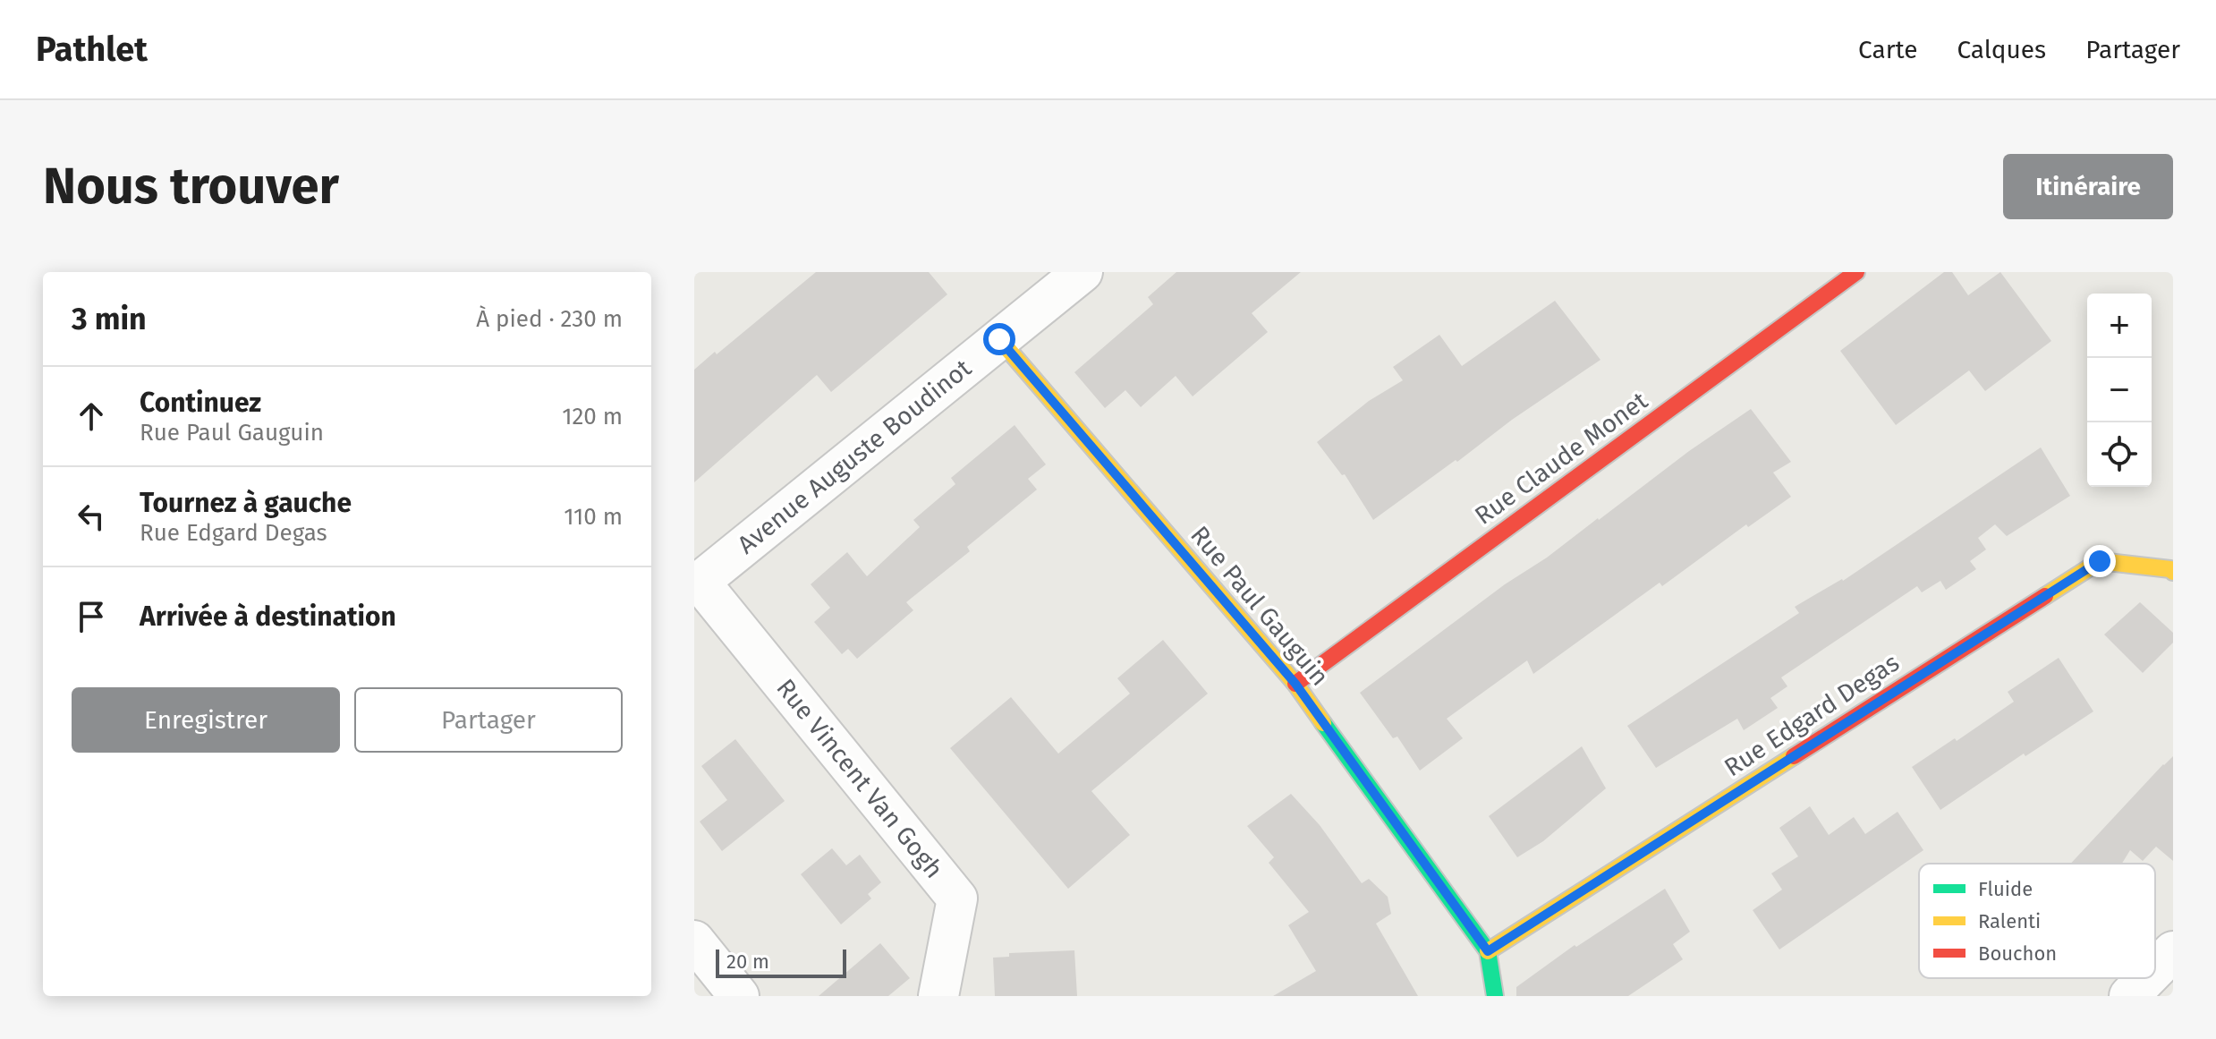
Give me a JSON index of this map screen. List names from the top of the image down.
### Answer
{
  "streets": {
    "street": [
      "Avenue Auguste Boudinot",
      "Rue Claude Monet",
      "Rue Paul Gauguin",
      "Rue Edgard Degas",
      "Rue Vincent Van Gogh"
    ]
  },
  "crossings": [
    ["Avenue Auguste Boudinot", "Rue Paul Gauguin"],
    ["Avenue Auguste Boudinot", "Rue Vincent Van Gogh"],
    ["Rue Claude Monet", "Rue Paul Gauguin"],
    ["Rue Paul Gauguin", "Rue Edgard Degas"]
  ],
  "legend": ["Fluide", "Ralenti", "Bouchon"],
  "scale_bar": "20 m",
  "page": {
    "header": "Pathlet",
    "nav": ["Carte", "Calques", "Partager"],
    "buttons": [
      "Itinéraire",
      ["Enregistrer", "Partager"]
    ],
    "title": "Nous trouver",
    "heading": ["3 min", "À pied · 230 m"],
    "map_buttons": ["+", "−"],
    "list": [
      ["Continuez", "Rue Paul Gauguin", "120 m"],
      ["Tournez à gauche", "Rue Edgard Degas", "110 m"],
      "Arrivée à destination"
    ],
    "scale": "20 m"
  }
}
